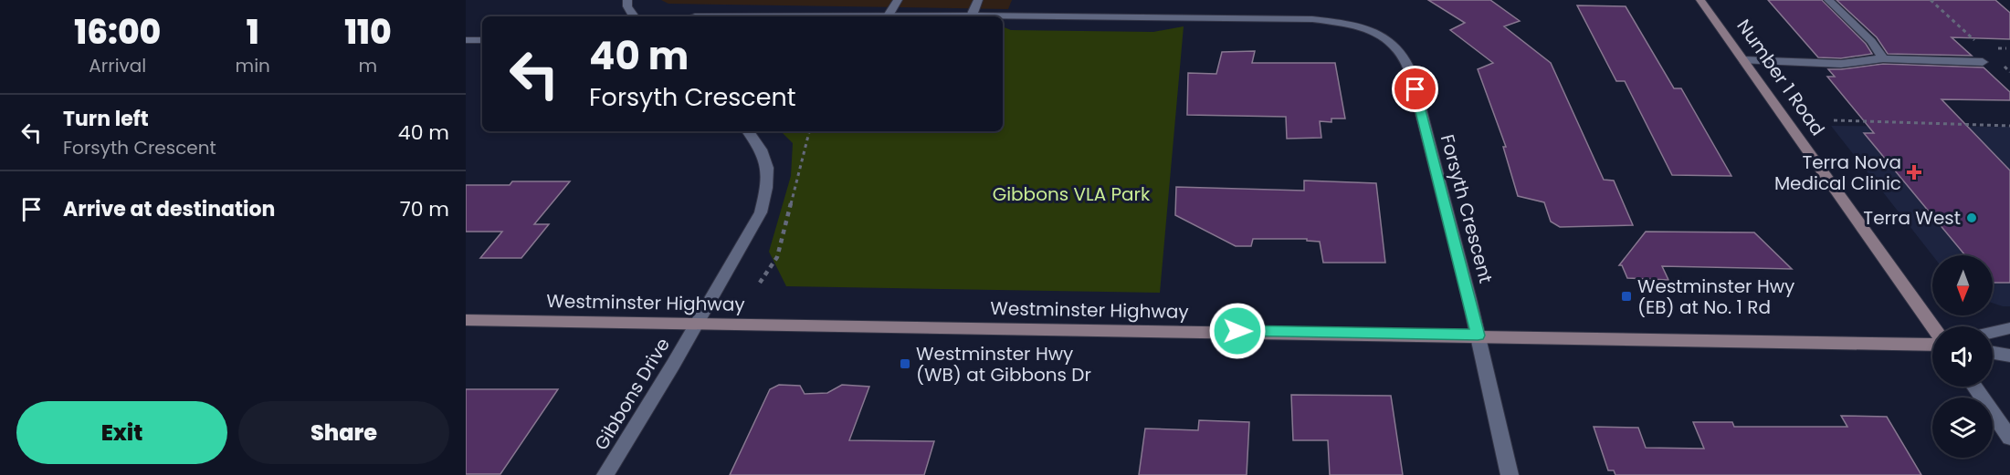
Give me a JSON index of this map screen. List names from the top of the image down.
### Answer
{
  "streets": {
    "main road": ["Number 1 Road", "Westminster Highway"],
    "street": ["Forsyth Crescent", "Gibbons Drive"]
  },
  "crossings": [
    ["Forsyth Crescent", "Westminster Highway"],
    ["Westminster Highway", "Gibbons Drive"]
  ],
  "parks": ["Gibbons VLA Park"],
  "places": {
    "health": ["Terra Nova Medical Clinic"],
    "other": ["Terra West"],
    "transit": ["Westminster Hwy (EB) at No. 1 Rd", "Westminster Hwy (WB) at Gibbons Dr"]
  },
  "north": "bottom",
  "page": {
    "eta": [
      "16:00",
      "Arrival",
      "1",
      "min",
      "110",
      "m"
    ],
    "turn": ["40 m", "Forsyth Crescent"],
    "list": [
      {
        "name": "Turn left",
        "note": "Forsyth Crescent",
        "value": "40 m"
      },
      {
        "name": "Arrive at destination",
        "value": "70 m"
      }
    ],
    "buttons": ["Exit", "Share"]
  }
}
